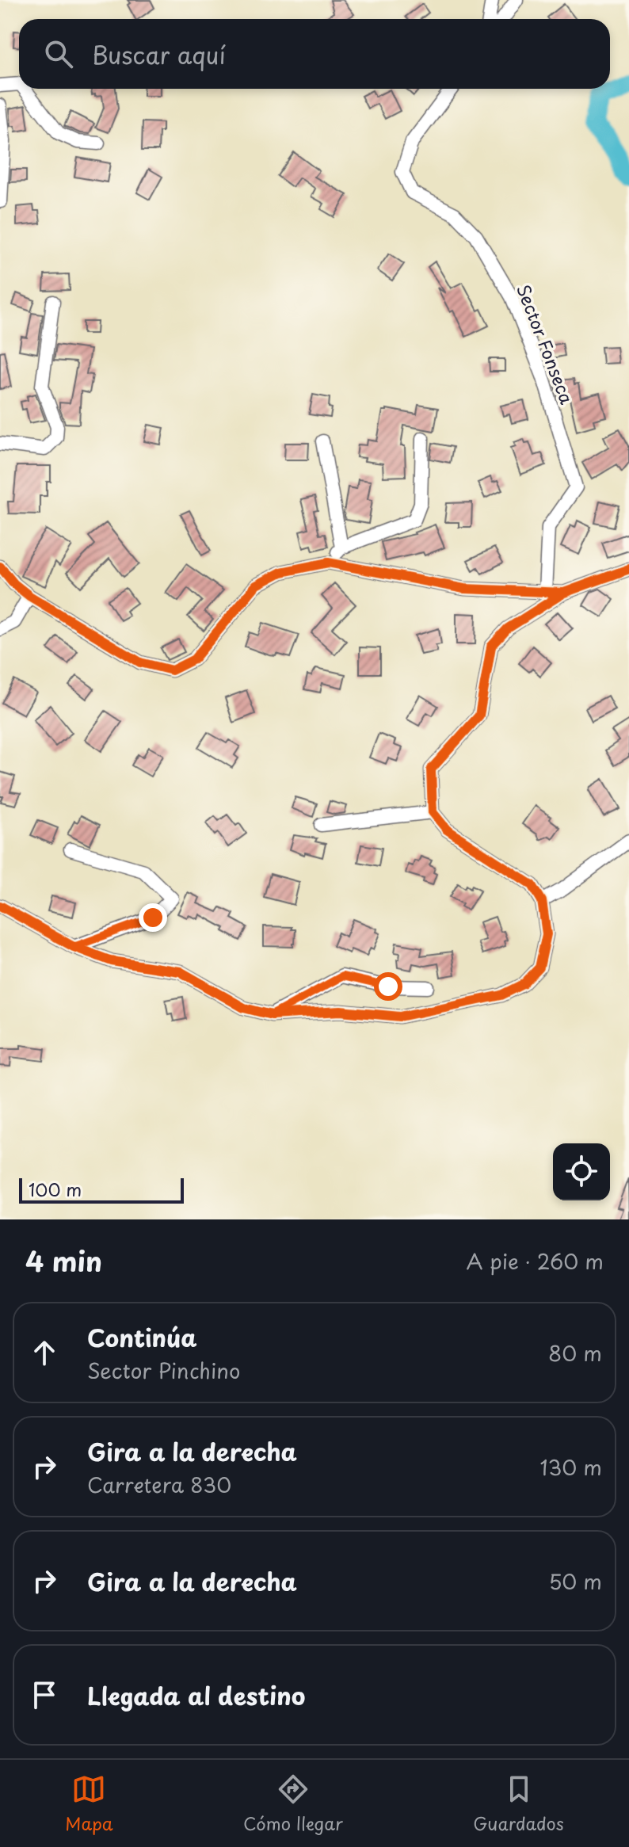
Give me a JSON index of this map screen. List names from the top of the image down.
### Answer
{
  "streets": {
    "street": ["Sector Fonseca"]
  },
  "scale_bar": "100 m",
  "page": {
    "search": "Buscar aquí",
    "scale": "100 m",
    "heading": ["4 min", "A pie · 260 m"],
    "list": [
      ["Continúa", "Sector Pinchino", "80 m"],
      ["Gira a la derecha", "Carretera 830", "130 m"],
      ["Gira a la derecha", "50 m"],
      "Llegada al destino"
    ],
    "nav": ["Mapa", "Cómo llegar", "Guardados"]
  }
}
